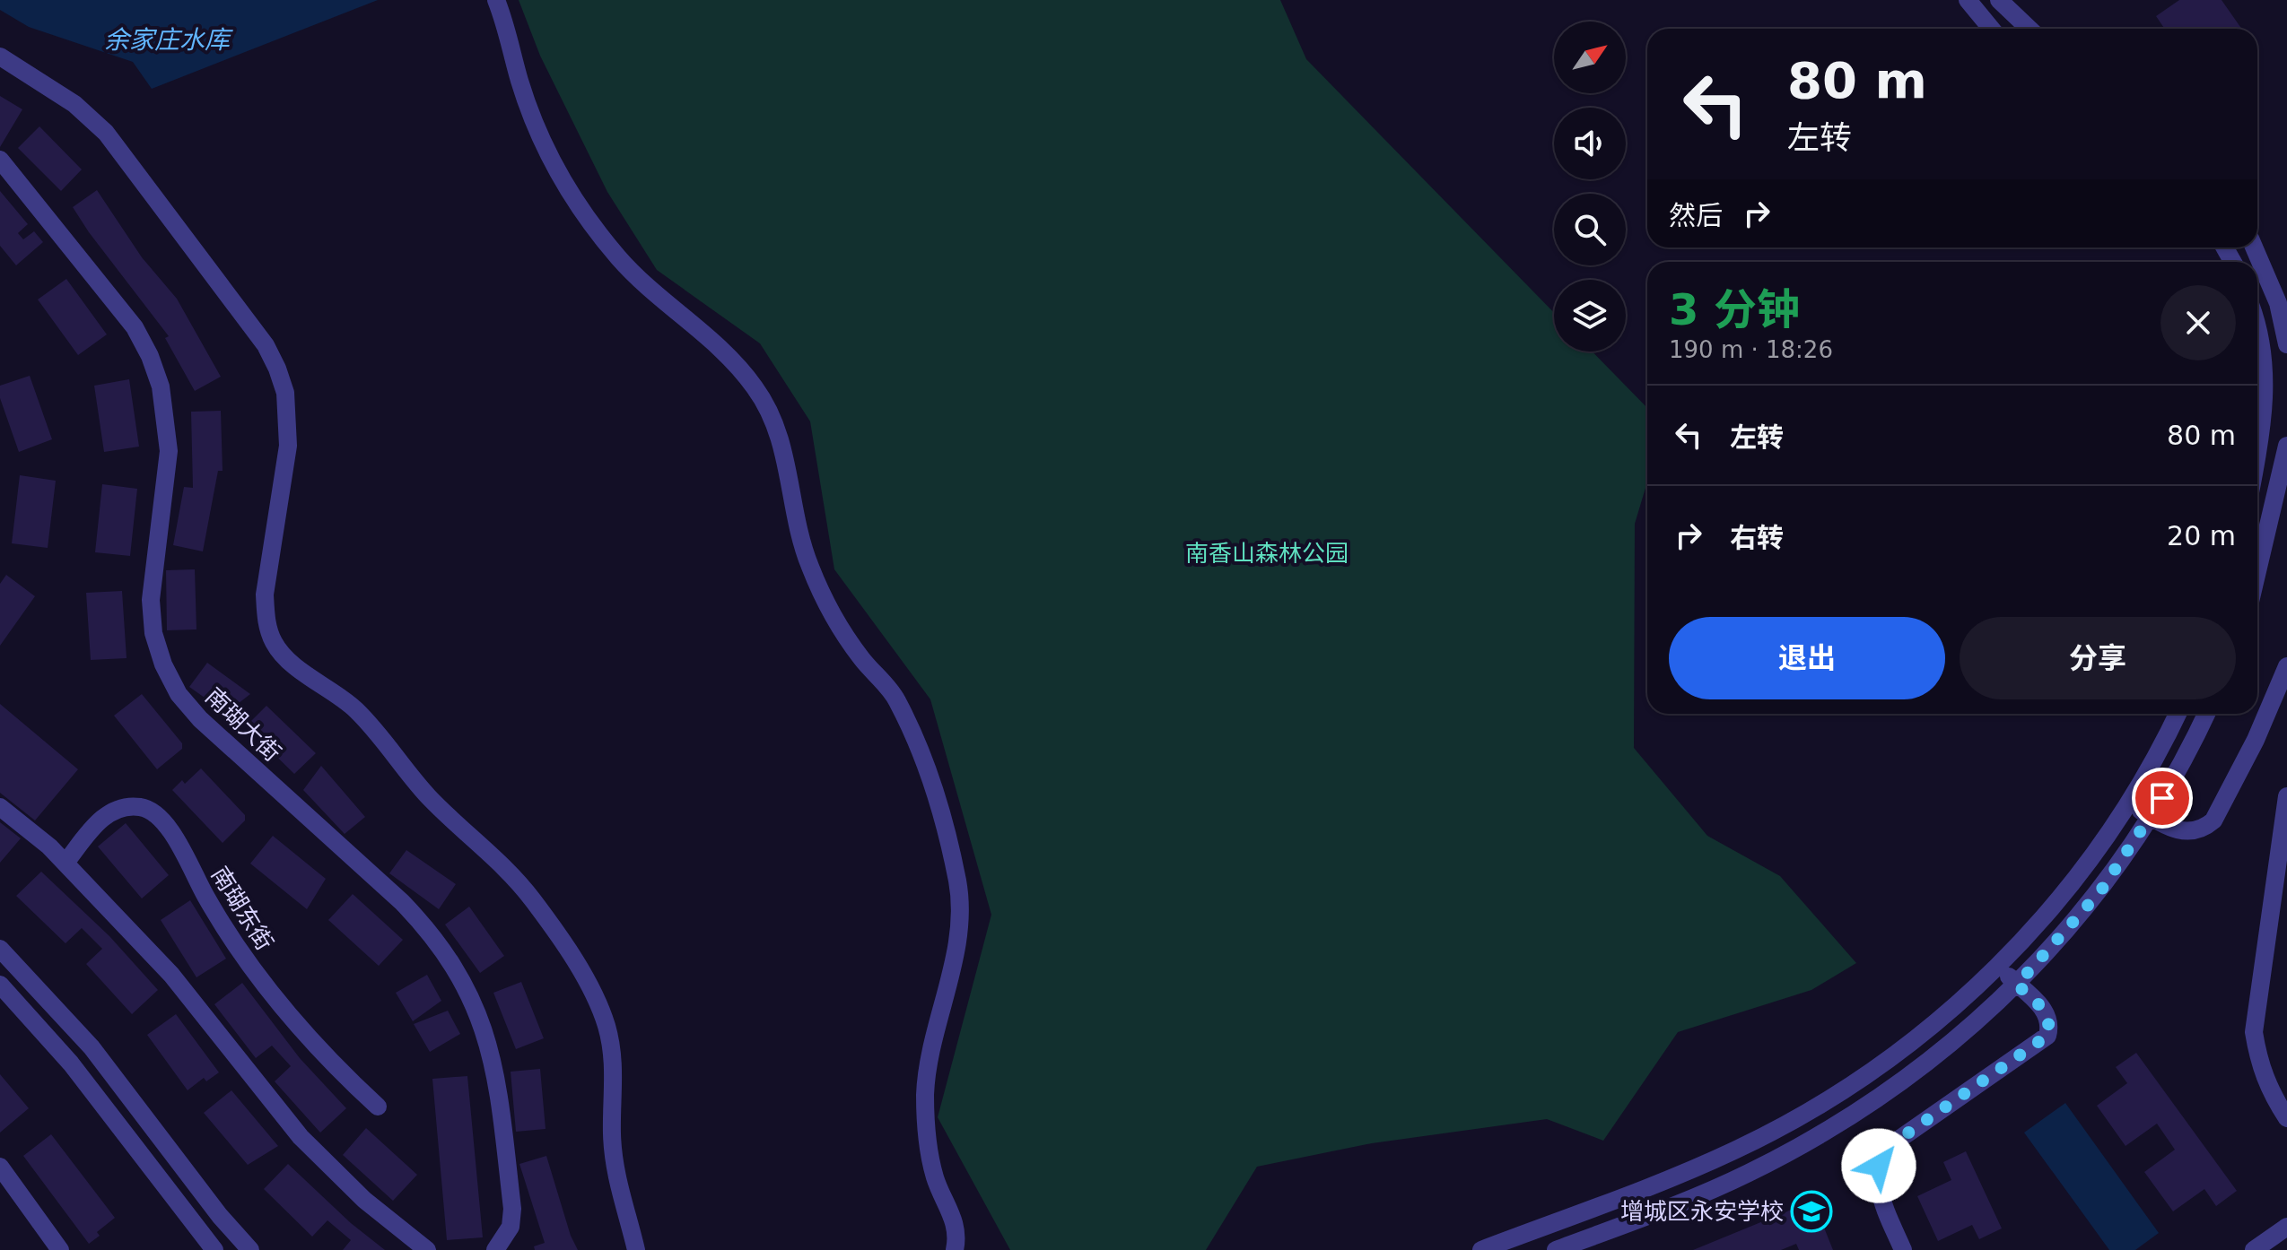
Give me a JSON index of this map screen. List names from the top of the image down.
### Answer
{
  "streets": {
    "street": ["南瑚大街", "南瑚东街"]
  },
  "water": ["余家庄水库"],
  "parks": ["南香山森林公园"],
  "places": {
    "school or university": ["增城区永安学校"]
  },
  "north": "top right",
  "page": {
    "turn": ["80 m", "左转"],
    "then": "然后",
    "heading": ["3 分钟", "190 m · 18:26"],
    "list": [
      {
        "name": "左转",
        "value": "80 m"
      },
      {
        "name": "右转",
        "value": "20 m"
      }
    ],
    "buttons": ["退出", "分享"]
  }
}
